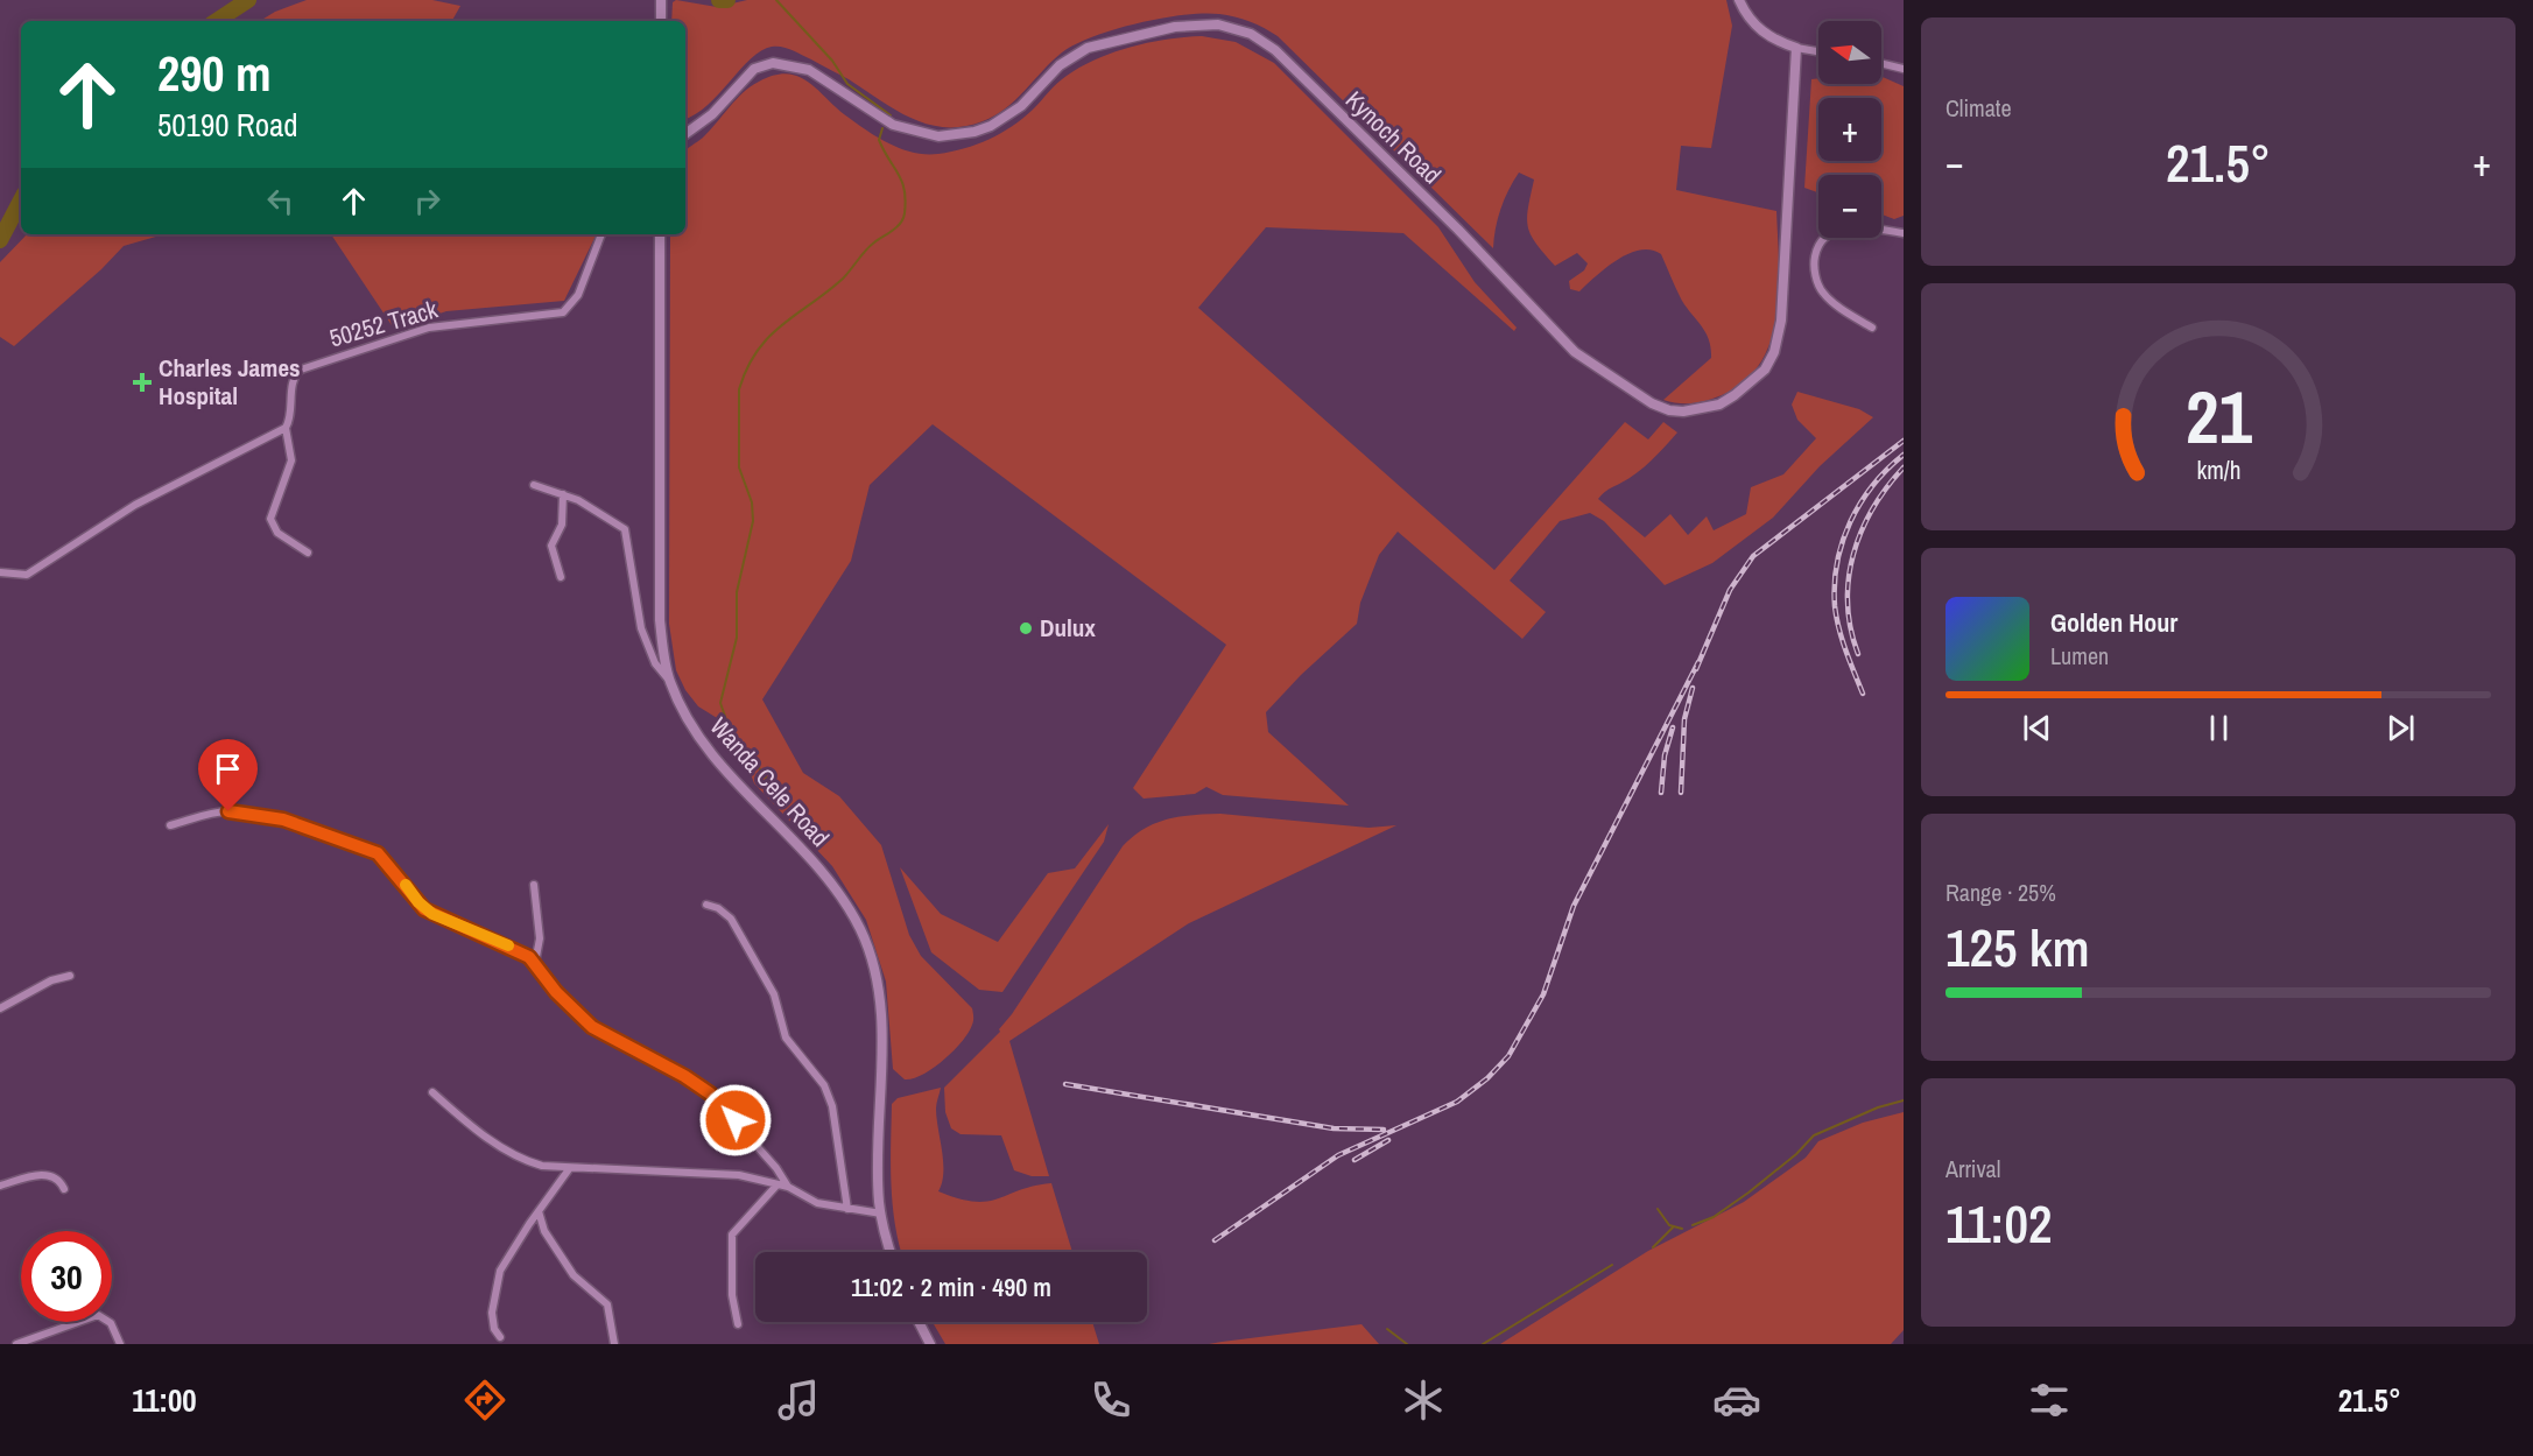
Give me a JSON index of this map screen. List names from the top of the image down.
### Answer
{
  "streets": {
    "street": ["Kynoch Road", "50252 Track", "Wanda Cele Road"]
  },
  "places": {
    "health": ["Charles James Hospital"],
    "other": ["Dulux"]
  },
  "north": "left",
  "page": {
    "tile": [
      "Climate",
      ["Range · 25%", "125 km"],
      ["Arrival", "11:02"]
    ],
    "map_buttons": ["+", "−"],
    "turn": ["290 m", "50190 Road"],
    "heat": ["−", "21.5°", "+"],
    "song": ["Golden Hour", "Lumen"],
    "limit": "30",
    "trip": "11:02 · 2 min · 490 m",
    "tabs": ["11:00", "21.5°"],
    "gauge": ["21", "km/h"]
  }
}
